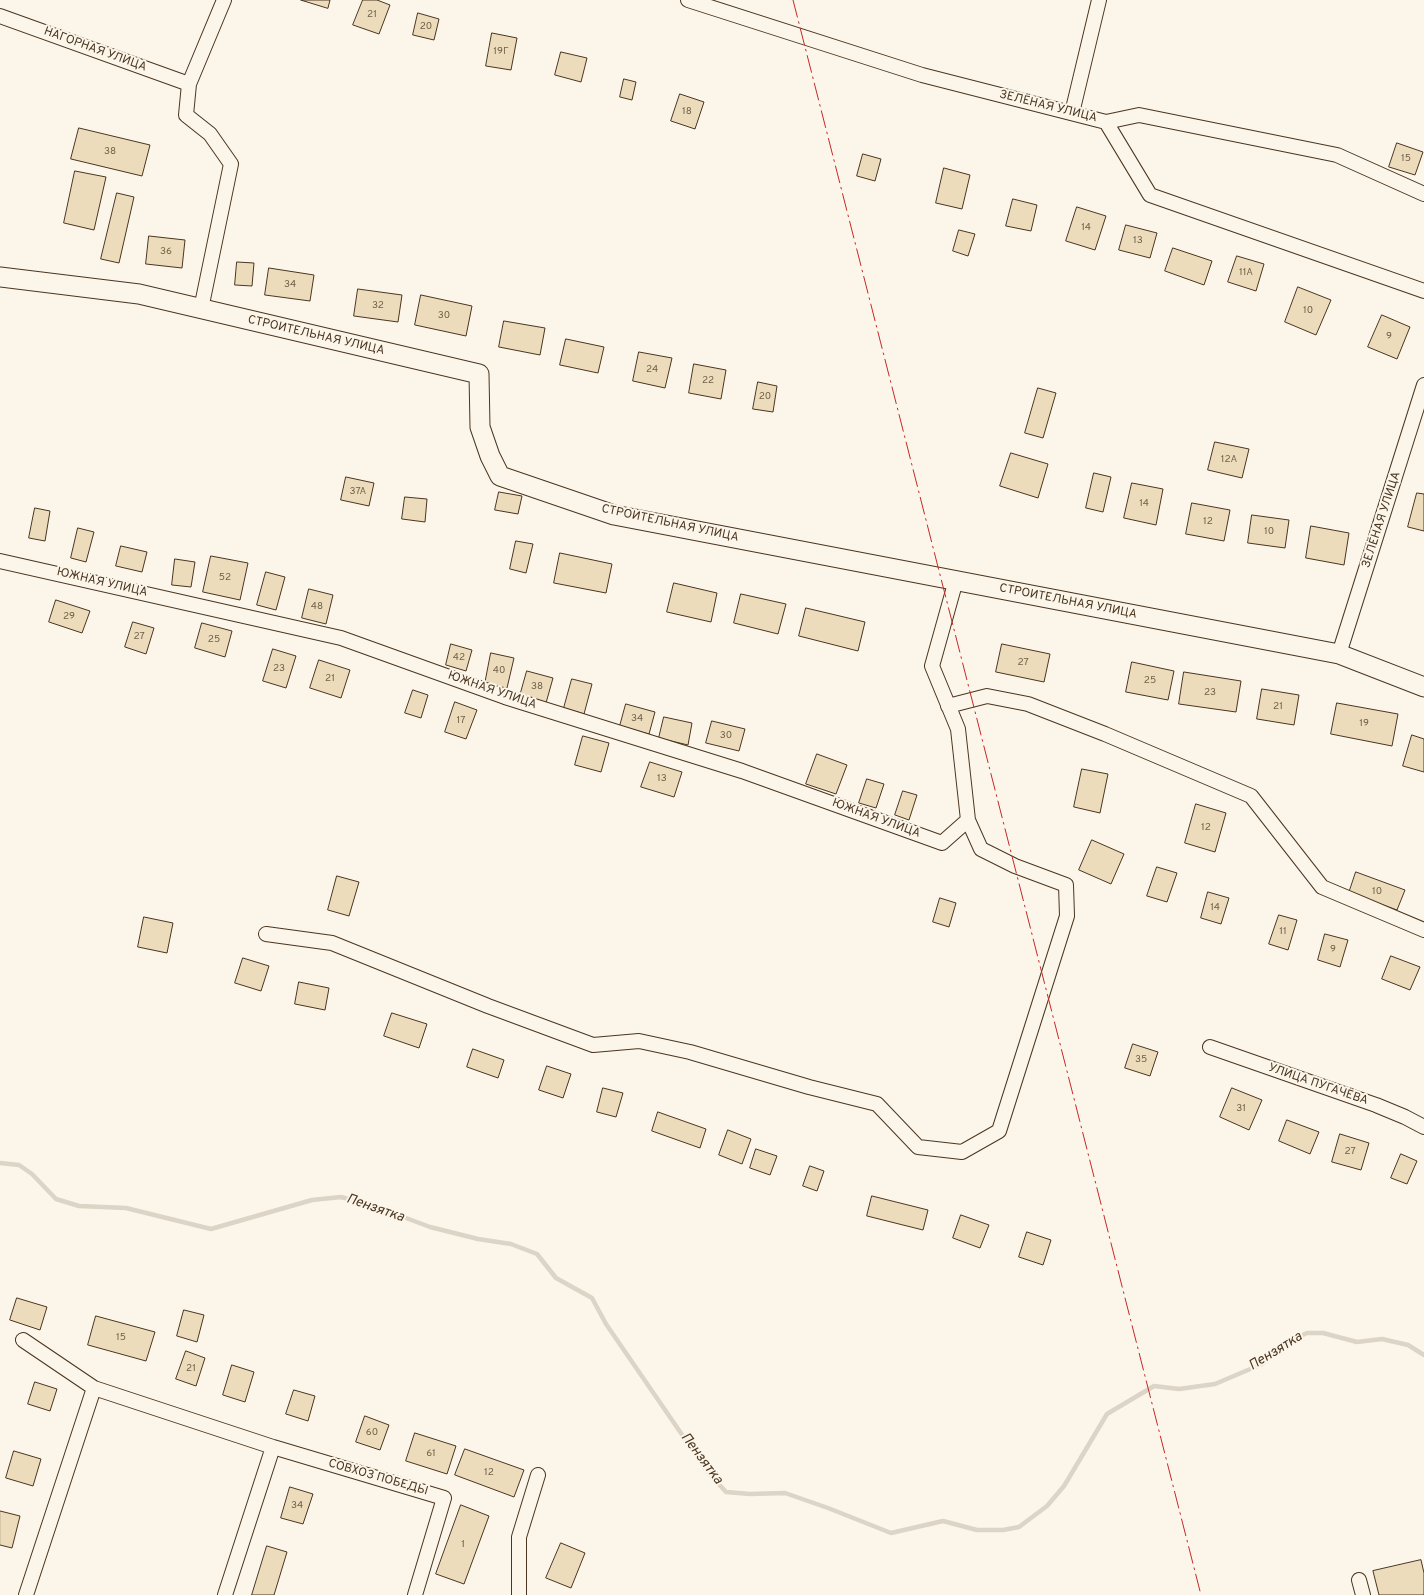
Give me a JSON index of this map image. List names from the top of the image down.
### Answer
{
  "streets": {
    "street": [
      "НАГОРНАЯ УЛИЦА",
      "ЗЕЛЁНАЯ УЛИЦА",
      "СТРОИТЕЛЬНАЯ УЛИЦА",
      "ЮЖНАЯ УЛИЦА",
      "УЛИЦА ПУГАЧЁВА",
      "СОВХОЗ ПОБЕДЫ"
    ]
  },
  "crossings": [
    ["ЗЕЛЁНАЯ УЛИЦА", "СТРОИТЕЛЬНАЯ УЛИЦА"]
  ],
  "water": ["Пензятка"],
  "house_numbers": [
    "21",
    "20",
    "19Г",
    "18",
    "38",
    "15",
    "14",
    "13",
    "36",
    "11А",
    "34",
    "32",
    "10",
    "30",
    "9",
    "24",
    "22",
    "20",
    "12А",
    "37А",
    "14",
    "12",
    "10",
    "52",
    "48",
    "29",
    "27",
    "25",
    "42",
    "27",
    "23",
    "40",
    "21",
    "25",
    "38",
    "23",
    "21",
    "34",
    "17",
    "19",
    "30",
    "13",
    "12",
    "10",
    "14",
    "11",
    "9",
    "35",
    "31",
    "27",
    "15",
    "21",
    "60",
    "61",
    "12",
    "34",
    "1"
  ]
}
